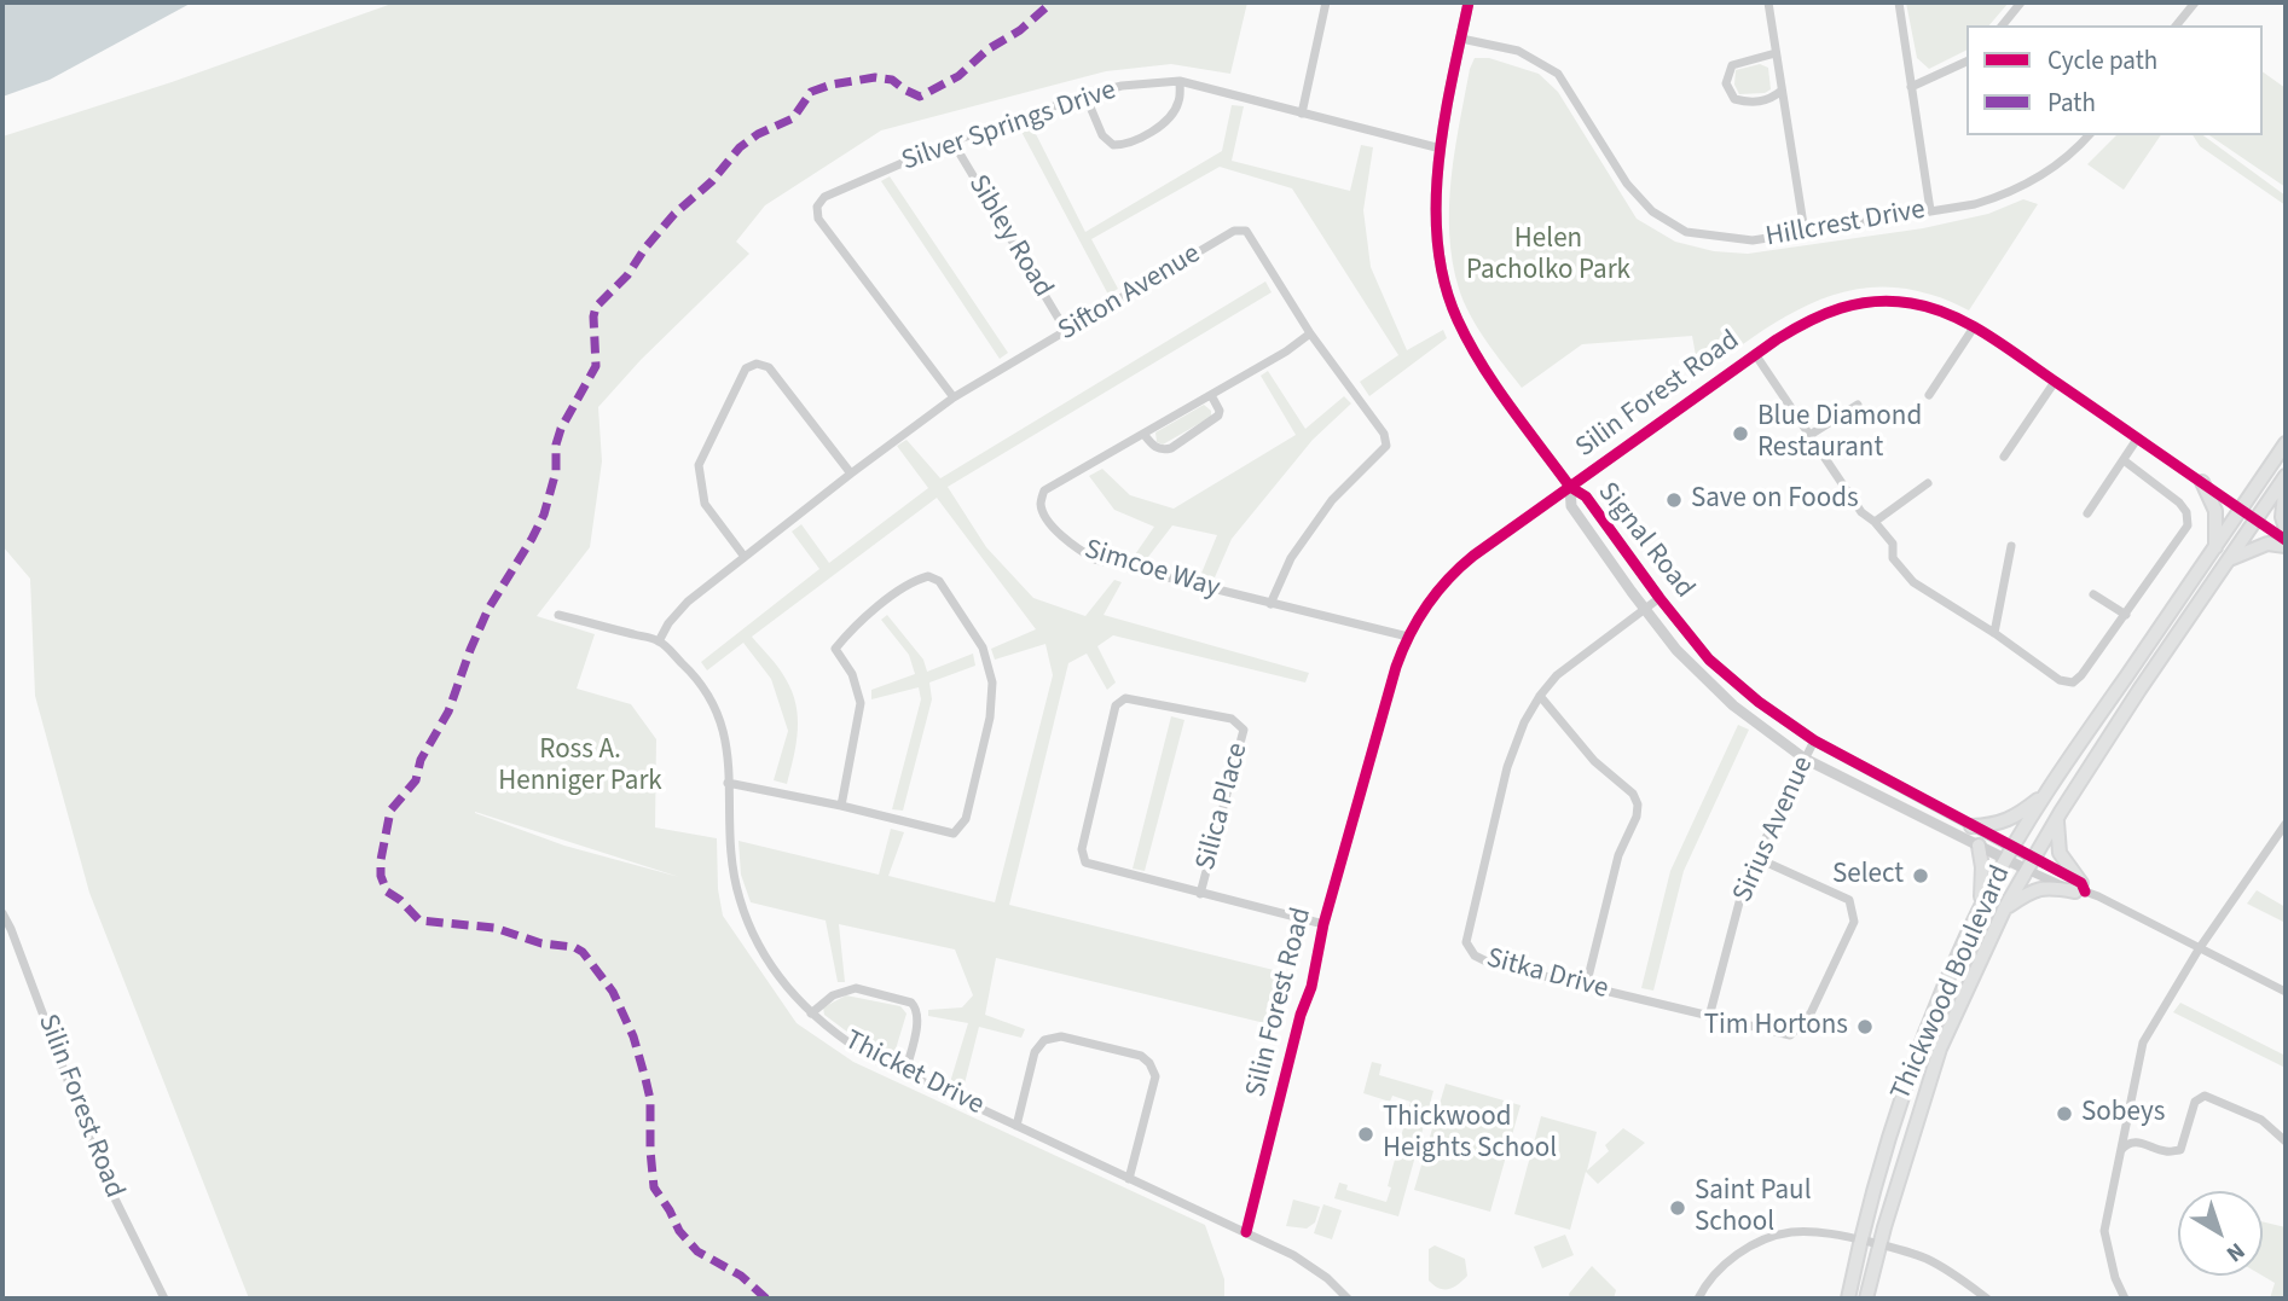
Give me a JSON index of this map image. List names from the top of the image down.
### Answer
{
  "streets": {
    "main road": ["Thickwood Boulevard"],
    "street": [
      "Silver Springs Drive",
      "Hillcrest Drive",
      "Sibley Road",
      "Sifton Avenue",
      "Silin Forest Road",
      "Signal Road",
      "Simcoe Way",
      "Silica Place",
      "Sirius Avenue",
      "Sitka Drive",
      "Thicket Drive"
    ]
  },
  "crossings": [
    ["Silver Springs Drive", "Sibley Road"],
    ["Silver Springs Drive", "Sifton Avenue"],
    ["Silver Springs Drive", "Signal Road"],
    ["Hillcrest Drive", "Signal Road"],
    ["Sibley Road", "Sifton Avenue"],
    ["Sifton Avenue", "Simcoe Way"],
    ["Sifton Avenue", "Thicket Drive"],
    ["Silin Forest Road", "Signal Road"],
    ["Silin Forest Road", "Simcoe Way"],
    ["Silin Forest Road", "Silica Place"],
    ["Silin Forest Road", "Thickwood Boulevard"],
    ["Silin Forest Road", "Thicket Drive"],
    ["Signal Road", "Sirius Avenue"],
    ["Signal Road", "Sitka Drive"],
    ["Signal Road", "Thickwood Boulevard"],
    ["Sirius Avenue", "Sitka Drive"]
  ],
  "parks": ["Helen Pacholko Park", "Ross A. Henniger Park"],
  "places": [
    "Blue Diamond Restaurant",
    "Save on Foods",
    "Select",
    "Tim Hortons",
    "Sobeys",
    "Thickwood Heights School",
    "Saint Paul School"
  ],
  "legend": ["Cycle path", "Path"],
  "north": "bottom right"
}
